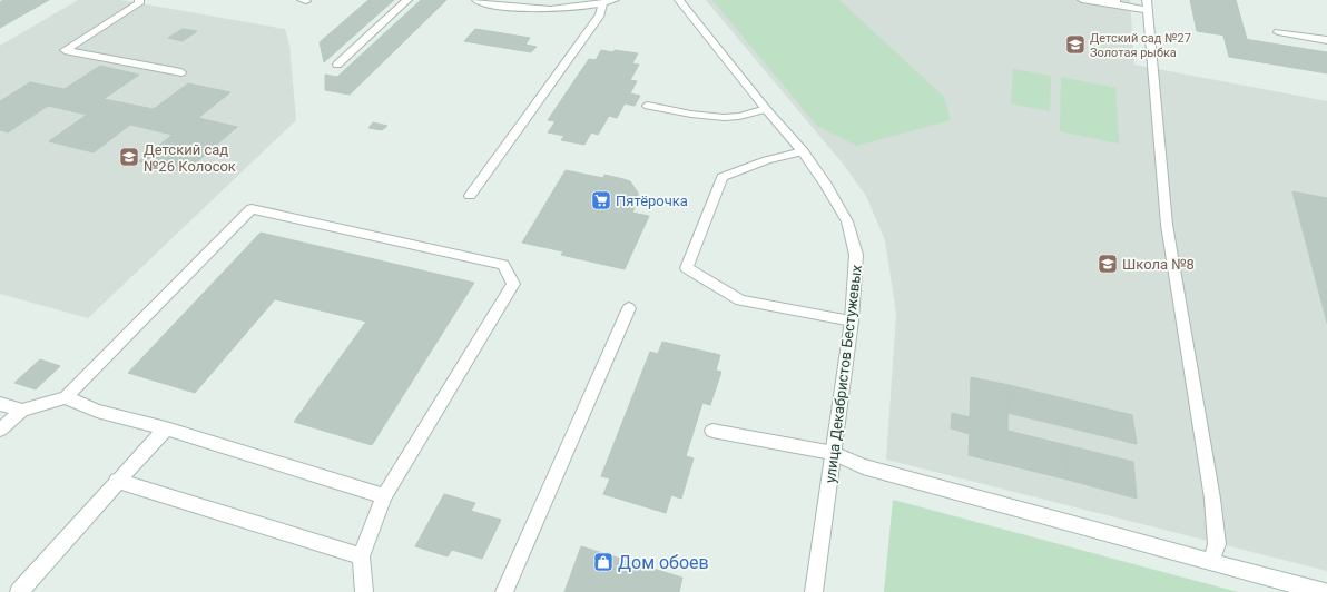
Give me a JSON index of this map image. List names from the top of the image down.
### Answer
{
  "streets": {
    "street": ["улица Декабристов Бестужевых"]
  },
  "places": {
    "school or university": ["Детский сад №27 Золотая рыбка", "Детский сад №26 Колосок", "Школа №8"],
    "supermarket": ["Пятёрочка"],
    "shop": ["Дом обоев"]
  }
}
